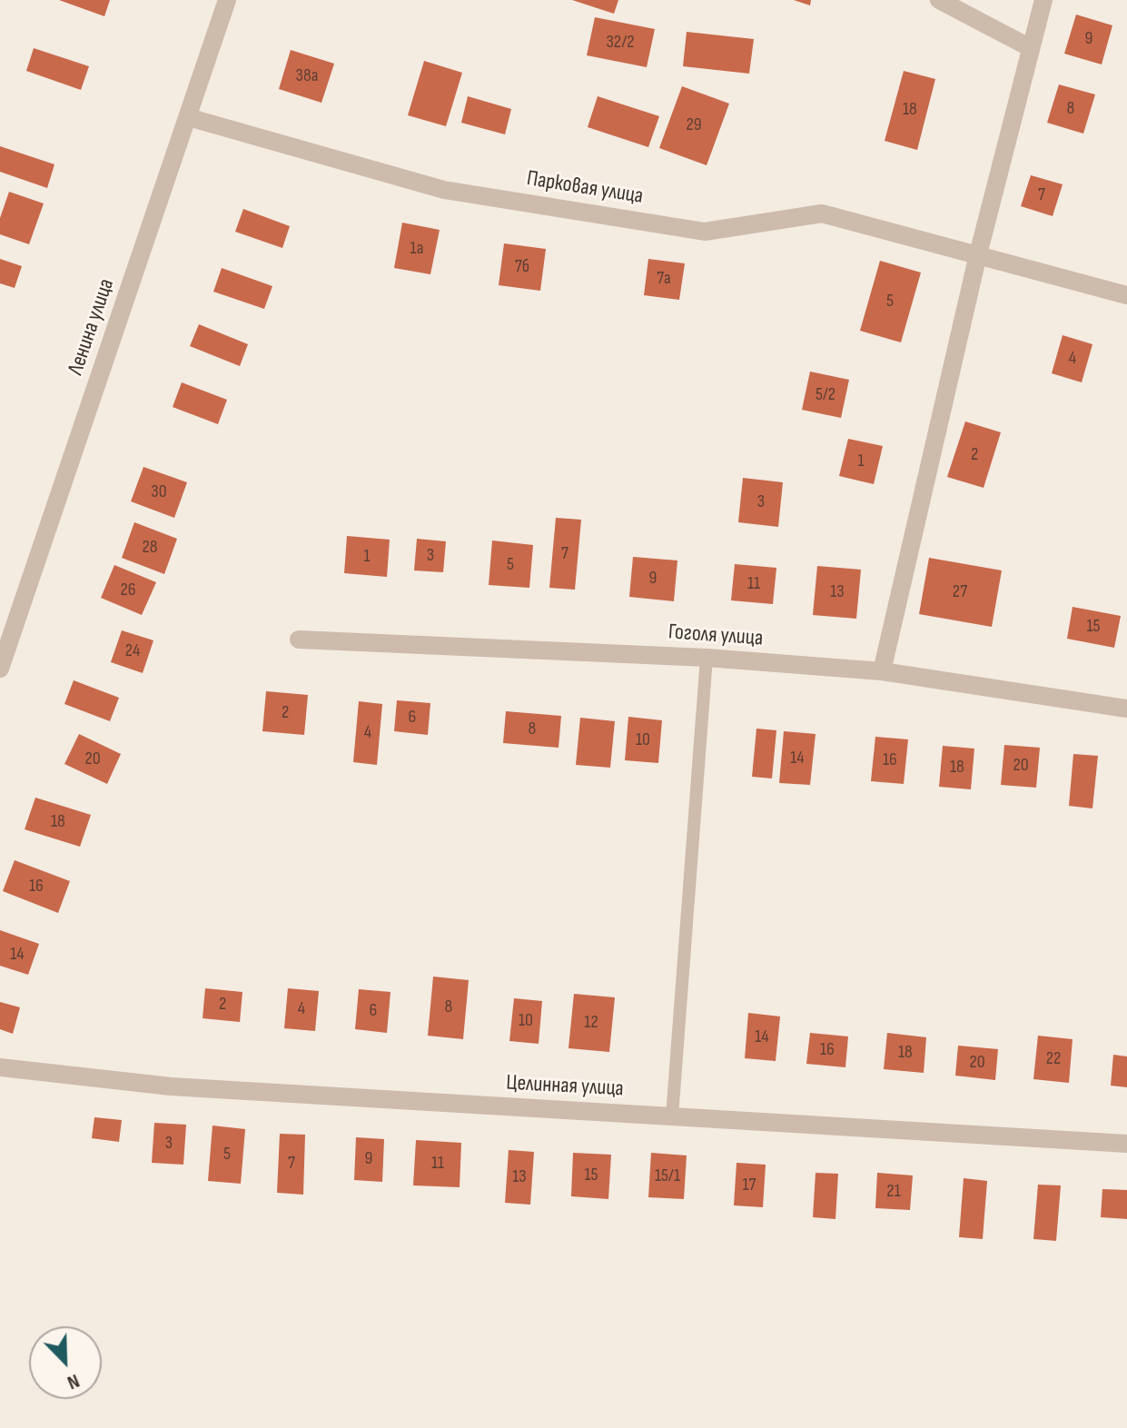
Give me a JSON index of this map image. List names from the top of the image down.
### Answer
{
  "streets": {
    "street": [
      "Парковая улица",
      "Ленина улица",
      "Гоголя улица",
      "Целинная улица"
    ]
  },
  "crossings": [
    ["Парковая улица", "Ленина улица"]
  ],
  "house_numbers": [
    "9",
    "32/2",
    "38а",
    "8",
    "18",
    "29",
    "7",
    "1а",
    "7б",
    "7а",
    "5",
    "4",
    "5/2",
    "2",
    "1",
    "30",
    "3",
    "28",
    "7",
    "3",
    "1",
    "5",
    "9",
    "11",
    "26",
    "13",
    "27",
    "15",
    "24",
    "2",
    "6",
    "8",
    "4",
    "10",
    "14",
    "20",
    "16",
    "20",
    "18",
    "18",
    "16",
    "14",
    "2",
    "8",
    "4",
    "6",
    "10",
    "12",
    "14",
    "16",
    "18",
    "22",
    "20",
    "3",
    "5",
    "9",
    "7",
    "11",
    "15",
    "15/1",
    "13",
    "17",
    "21"
  ],
  "north": "bottom right"
}
